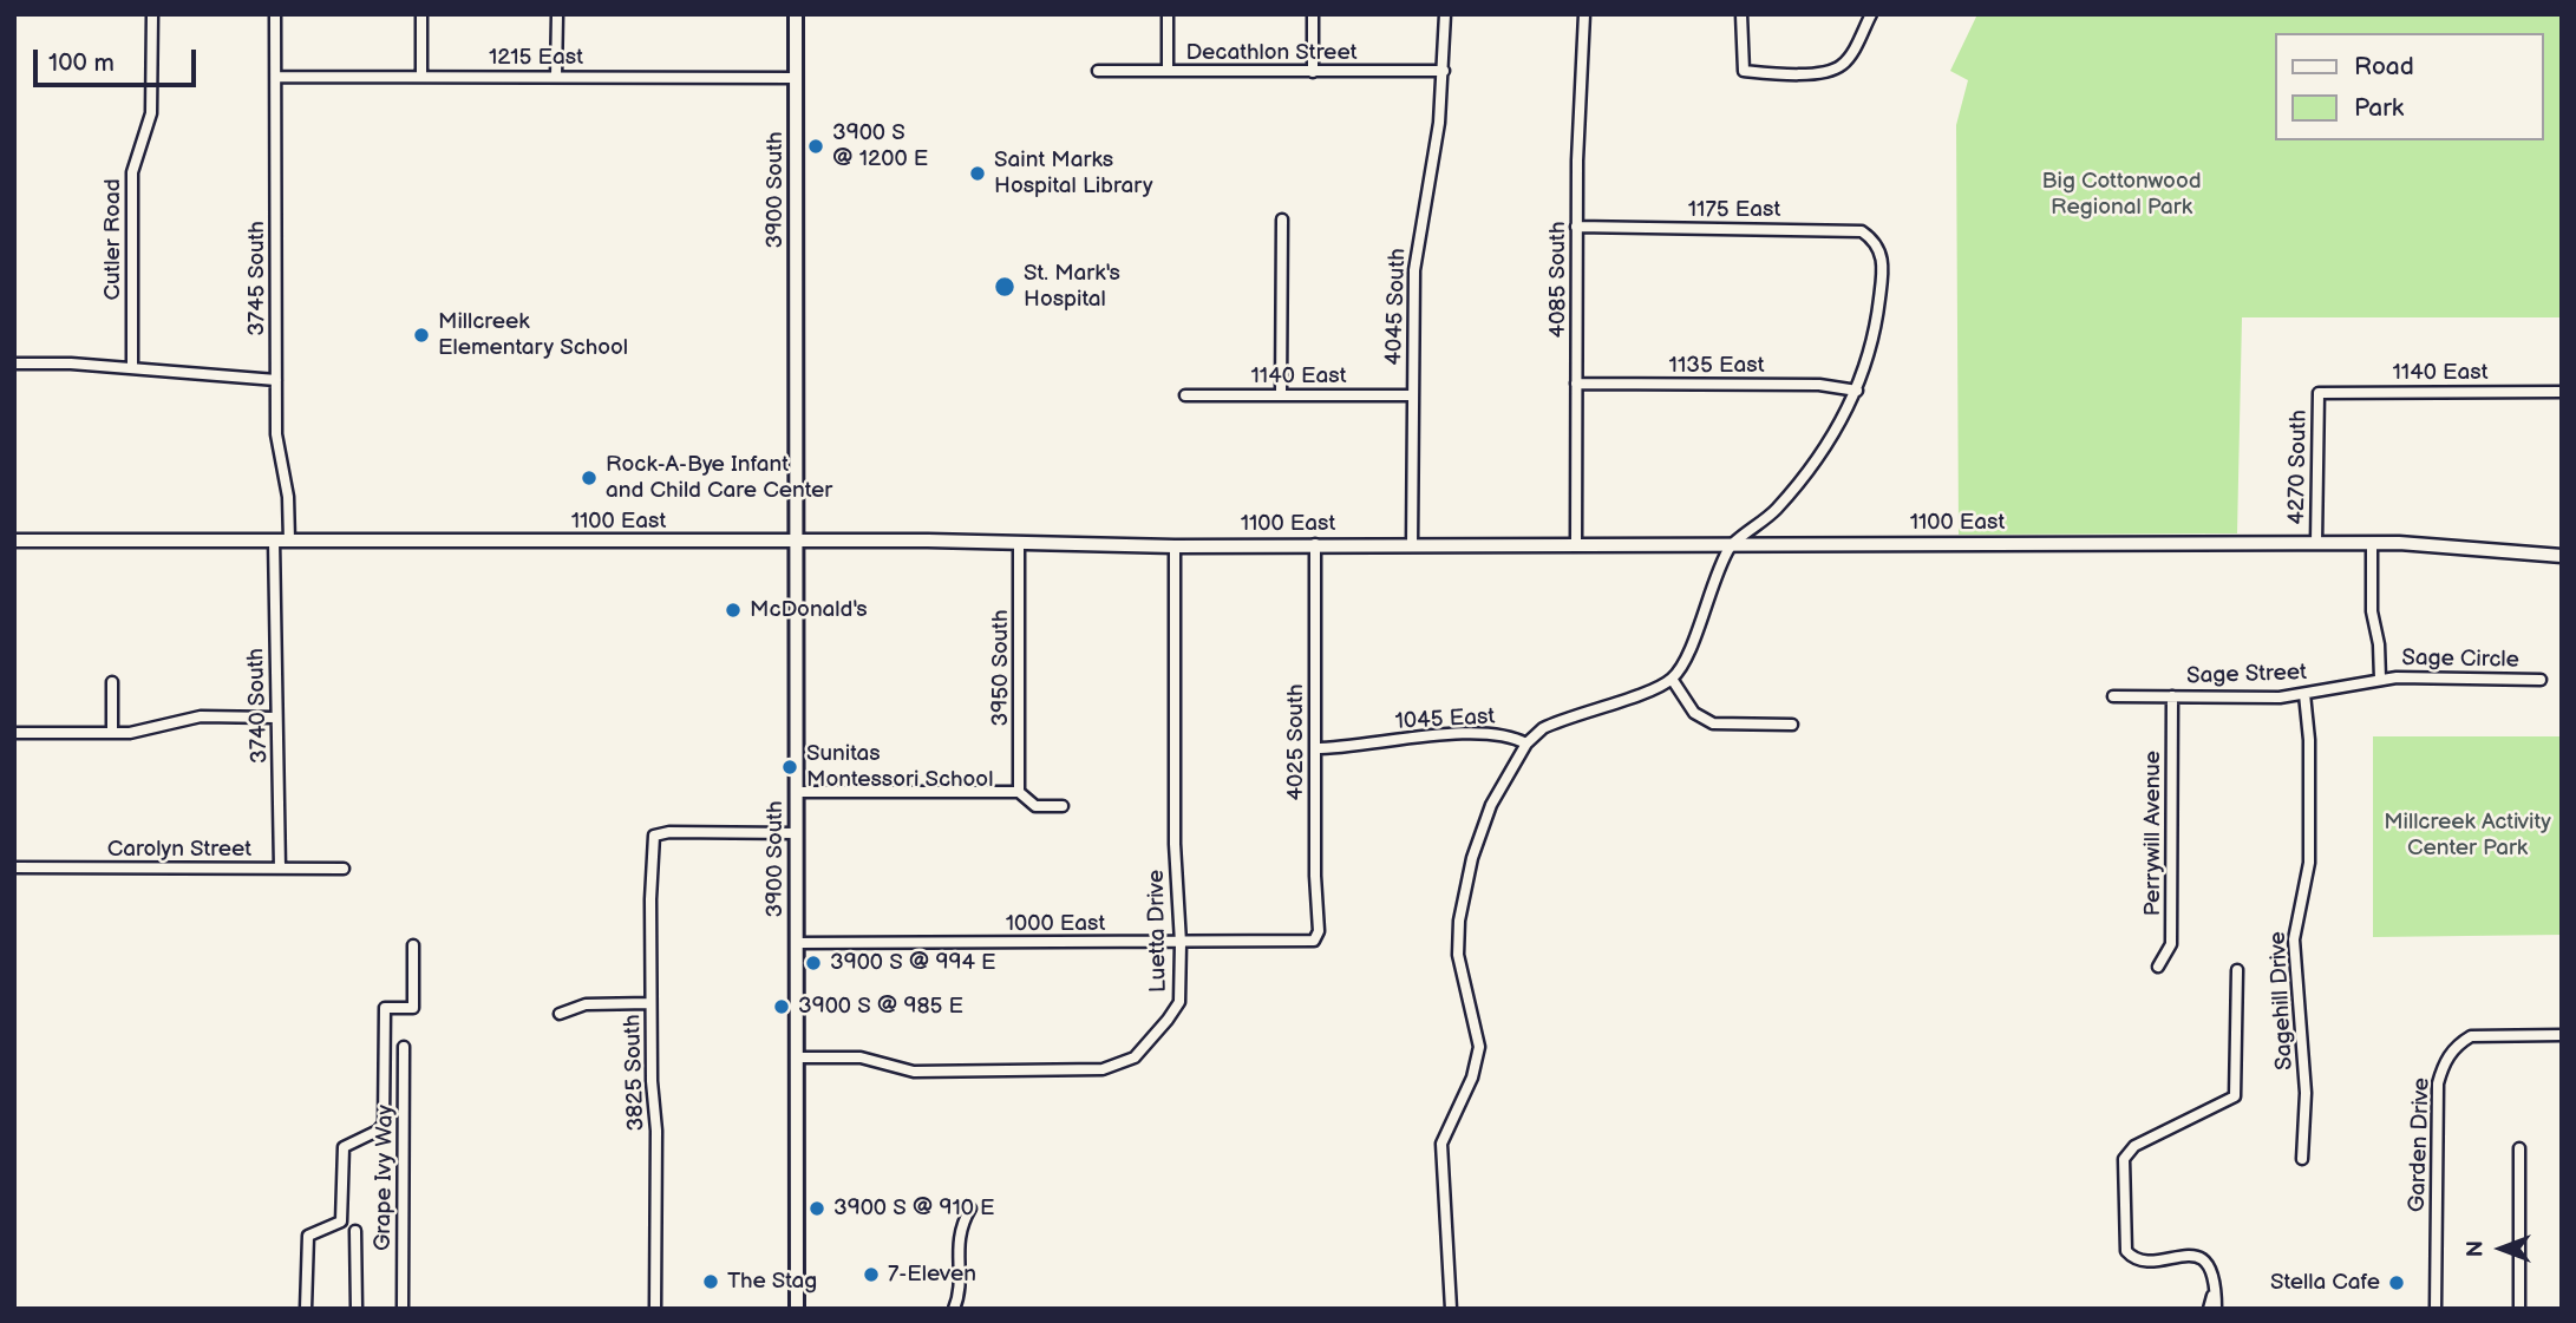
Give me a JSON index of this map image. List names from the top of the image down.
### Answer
{
  "streets": {
    "main road": ["3900 South"],
    "street": [
      "Decathlon Street",
      "1215 East",
      "1175 East",
      "Cutler Road",
      "3745 South",
      "4085 South",
      "4045 South",
      "1135 East",
      "1140 East",
      "4270 South",
      "1100 East",
      "Sage Circle",
      "3950 South",
      "Sage Street",
      "3740 South",
      "1045 East",
      "4025 South",
      "Perrywill Avenue",
      "Carolyn Street",
      "1000 East",
      "Luetta Drive",
      "Sagehill Drive",
      "3825 South",
      "Garden Drive",
      "Grape Ivy Way"
    ]
  },
  "crossings": [
    ["Decathlon Street", "4045 South"],
    ["1215 East", "3900 South"],
    ["1215 East", "3745 South"],
    ["3900 South", "1100 East"],
    ["3900 South", "1000 East"],
    ["3900 South", "Luetta Drive"],
    ["3900 South", "3825 South"],
    ["1175 East", "4085 South"],
    ["1175 East", "1135 East"],
    ["3745 South", "1100 East"],
    ["4085 South", "1135 East"],
    ["4085 South", "1100 East"],
    ["4045 South", "1140 East"],
    ["4045 South", "1100 East"],
    ["1140 East", "4270 South"],
    ["4270 South", "1100 East"],
    ["1100 East", "3950 South"],
    ["1100 East", "3740 South"],
    ["1100 East", "4025 South"],
    ["1100 East", "Luetta Drive"],
    ["Sage Circle", "Sage Street"],
    ["Sage Street", "Perrywill Avenue"],
    ["Sage Street", "Sagehill Drive"],
    ["3740 South", "Carolyn Street"],
    ["1045 East", "4025 South"],
    ["4025 South", "1000 East"],
    ["1000 East", "Luetta Drive"]
  ],
  "parks": ["Big Cottonwood Regional Park", "Millcreek Activity Center Park"],
  "places": [
    "3900 S @ 1200 E",
    "Saint Marks Hospital Library",
    "St. Mark's Hospital",
    "Millcreek Elementary School",
    "Rock-A-Bye Infant and Child Care Center",
    "McDonald's",
    "Sunitas Montessori School",
    "3900 S @ 994 E",
    "3900 S @ 985 E",
    "3900 S @ 910 E",
    "7-Eleven",
    "The Stag",
    "Stella Cafe"
  ],
  "legend": ["Road", "Park"],
  "scale_bar": "100 m",
  "north": "left"
}
